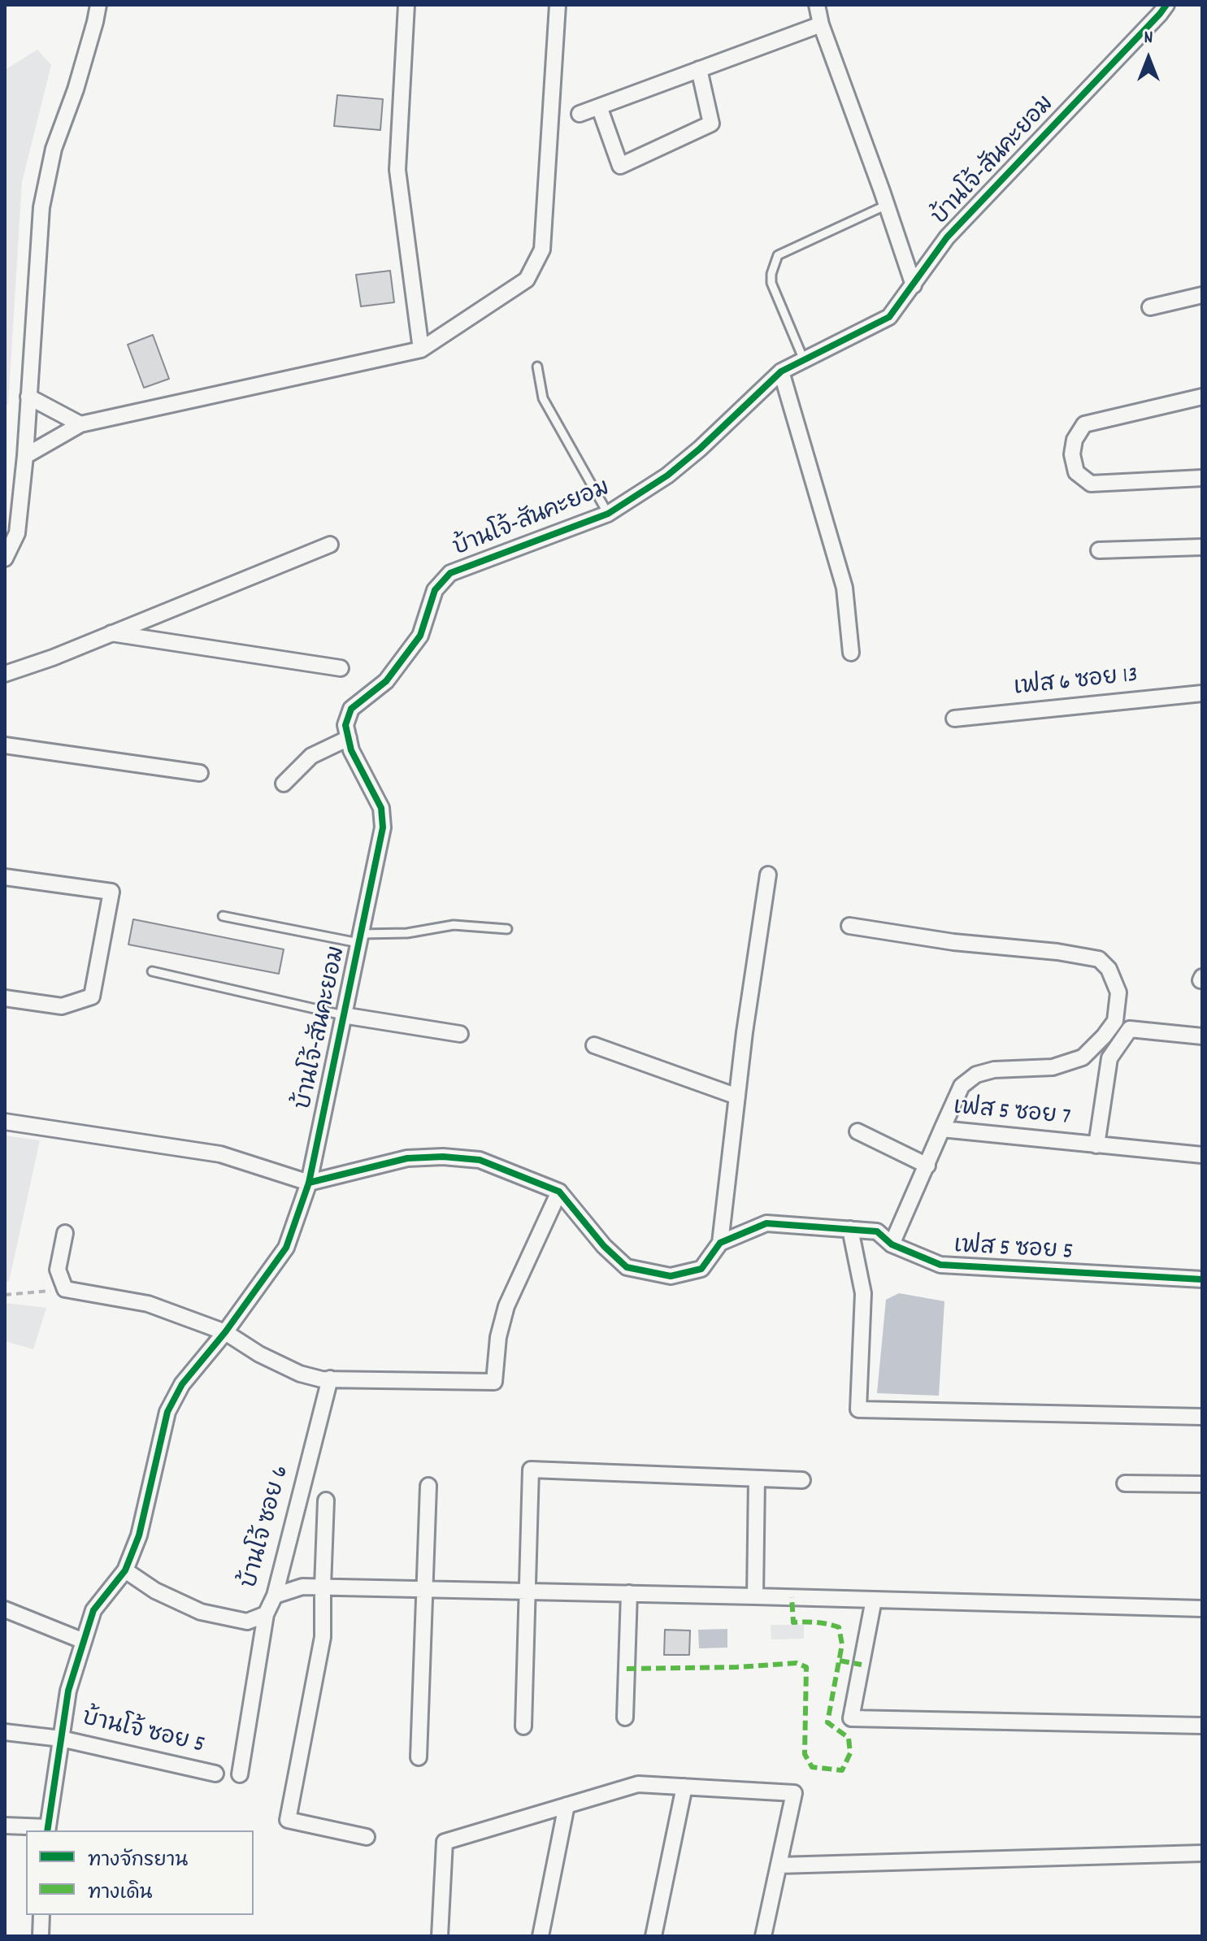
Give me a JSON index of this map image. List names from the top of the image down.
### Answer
{
  "streets": {
    "street": [
      "บ้านโจ้-สันคะยอม",
      "เฟส 6 ซอย 13",
      "เฟส 5 ซอย 7",
      "เฟส 5 ซอย 5",
      "บ้านโจ้ ซอย 6",
      "บ้านโจ้ ซอย 5"
    ]
  },
  "crossings": [
    ["บ้านโจ้-สันคะยอม", "บ้านโจ้ ซอย 6"],
    ["บ้านโจ้-สันคะยอม", "บ้านโจ้ ซอย 5"],
    ["เฟส 5 ซอย 7", "เฟส 5 ซอย 5"]
  ],
  "legend": ["ทางจักรยาน", "ทางเดิน"],
  "north": "top"
}
